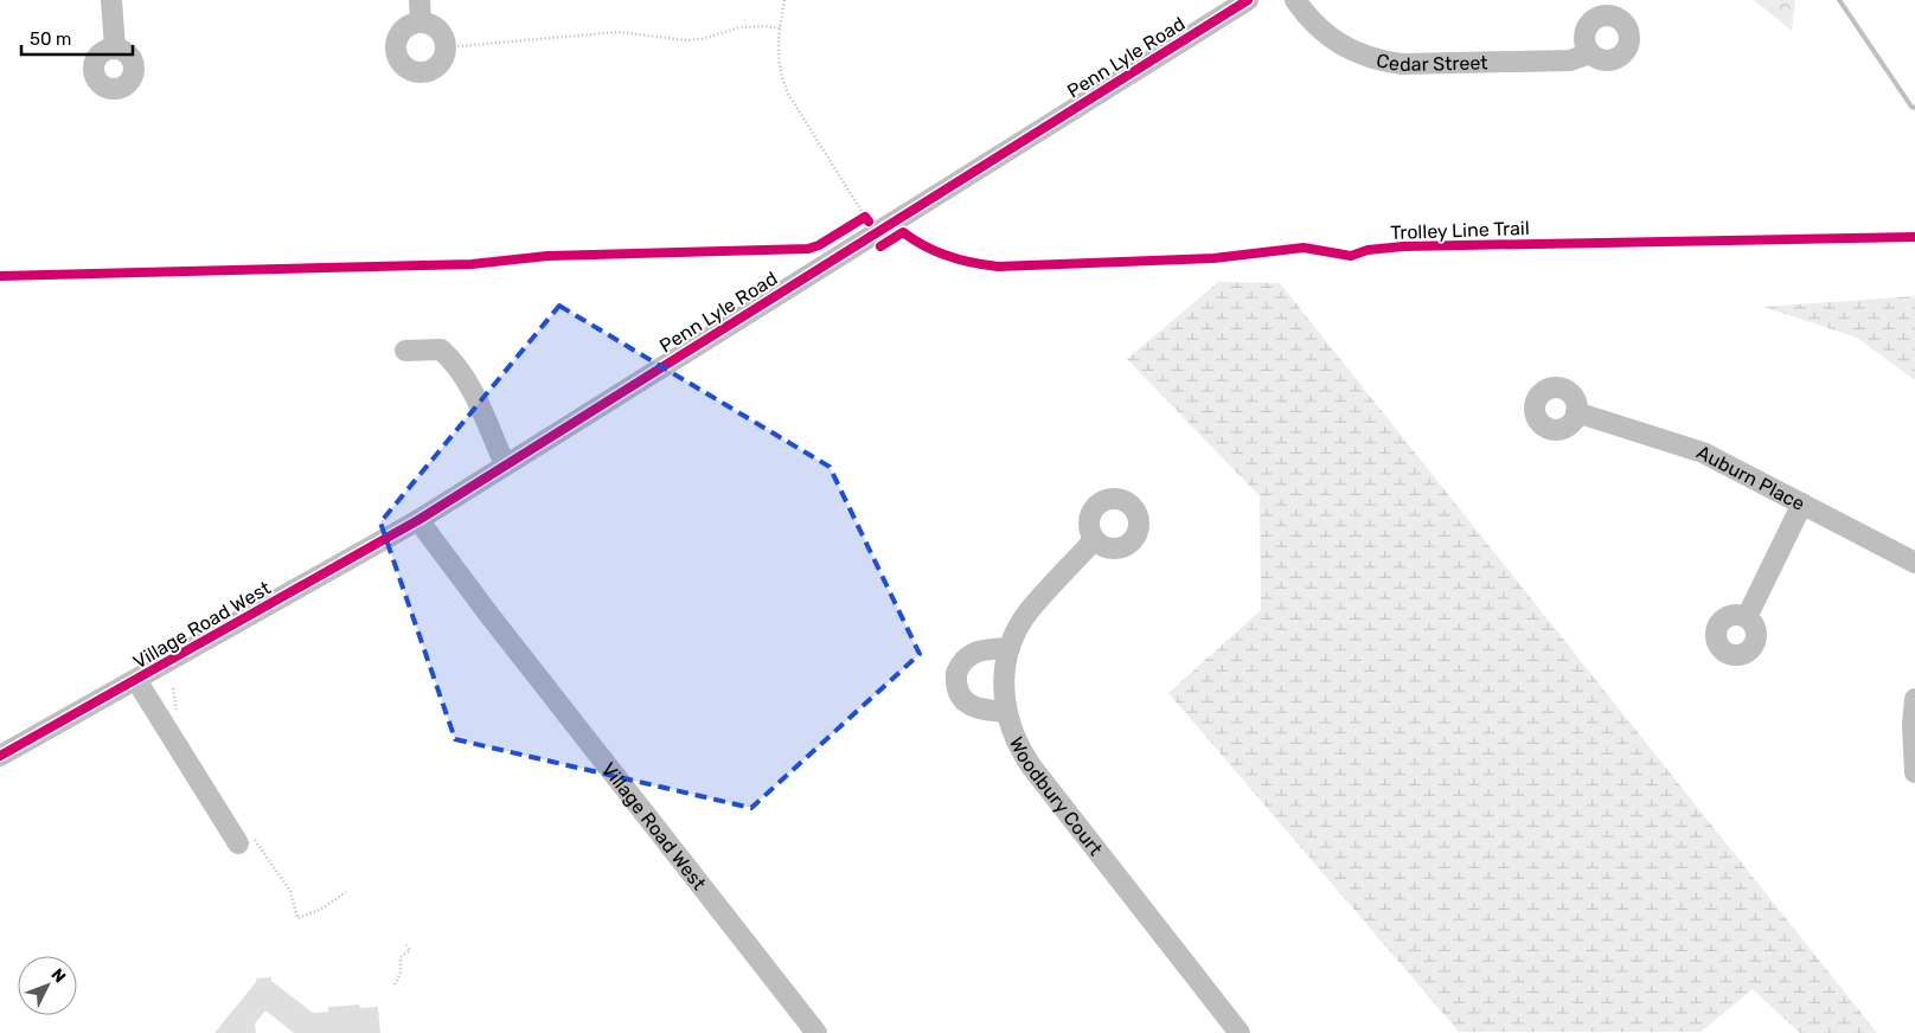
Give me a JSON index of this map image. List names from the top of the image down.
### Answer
{
  "streets": {
    "street": [
      "Penn Lyle Road",
      "Cedar Street",
      "Auburn Place",
      "Village Road West",
      "Woodbury Court"
    ],
    "cycle path": ["Trolley Line Trail"]
  },
  "crossings": [
    ["Penn Lyle Road", "Village Road West"]
  ],
  "scale_bar": "50 m",
  "north": "top right"
}
